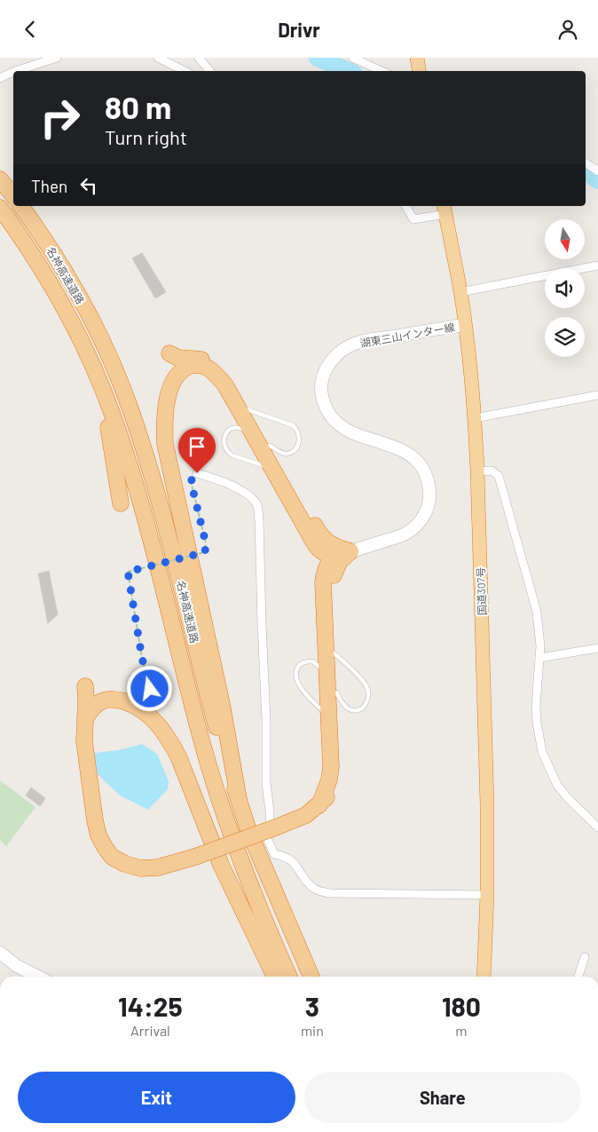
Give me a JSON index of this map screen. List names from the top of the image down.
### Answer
{
  "streets": {
    "highway": ["名神高速道路", "国道307号"],
    "main road": ["湖東三山インター線"]
  },
  "crossings": [
    ["湖東三山インター線", "国道307号"]
  ],
  "north": "bottom",
  "page": {
    "header": "Drivr",
    "turn": ["80 m", "Turn right"],
    "then": "Then",
    "eta": [
      "14:25",
      "Arrival",
      "3",
      "min",
      "180",
      "m"
    ],
    "buttons": ["Exit", "Share"]
  }
}
